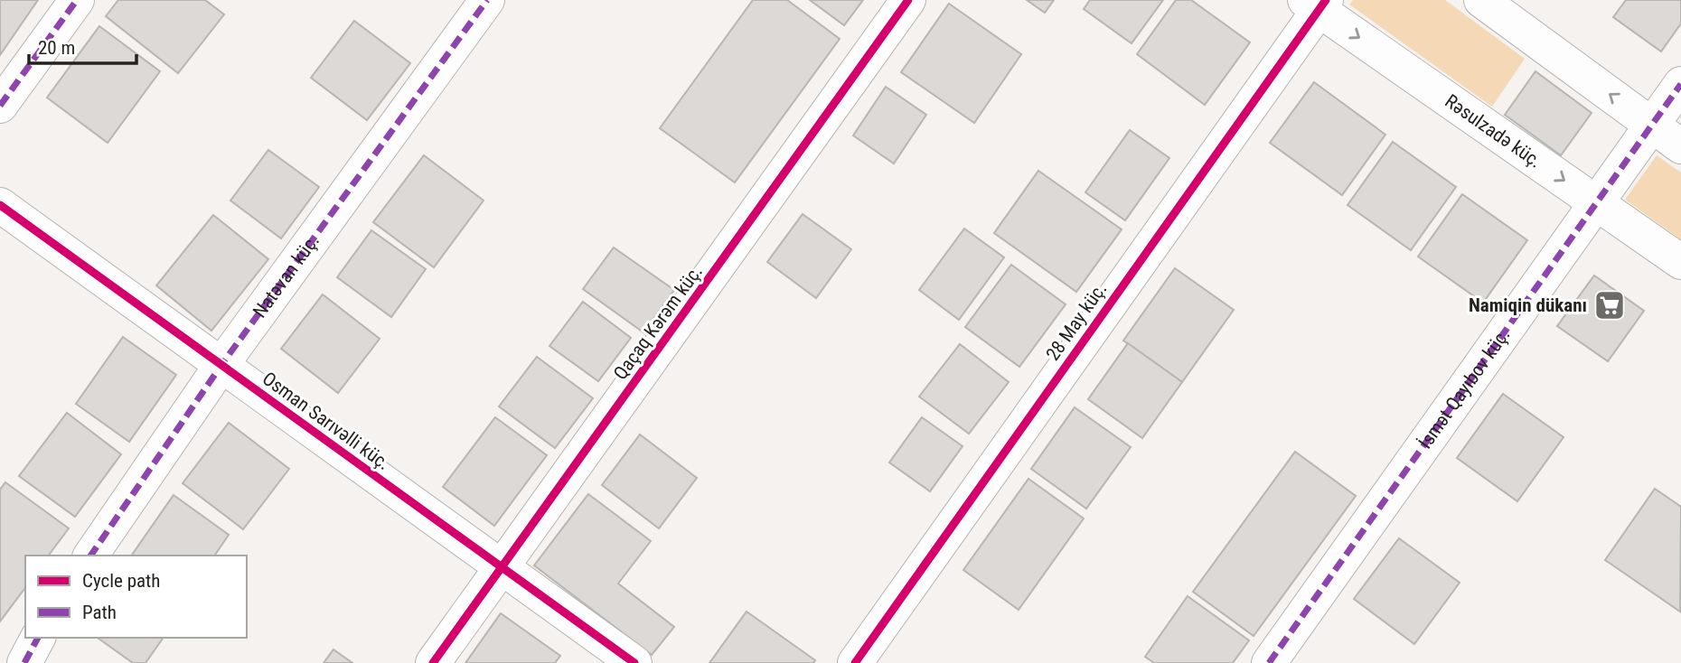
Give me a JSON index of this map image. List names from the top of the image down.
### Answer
{
  "streets": {
    "street": [
      "Rəsulzadə küç.",
      "Natəvan küç.",
      "28 May küç.",
      "Qaçaq Kərəm küç.",
      "İsmət Qayıbov küç.",
      "Osman Sarıvəlli küç."
    ]
  },
  "crossings": [
    ["Rəsulzadə küç.", "28 May küç."],
    ["Rəsulzadə küç.", "İsmət Qayıbov küç."],
    ["Natəvan küç.", "Osman Sarıvəlli küç."],
    ["Qaçaq Kərəm küç.", "Osman Sarıvəlli küç."]
  ],
  "places": {
    "supermarket": ["Namiqin dükanı"]
  },
  "legend": ["Cycle path", "Path"],
  "scale_bar": "20 m"
}
